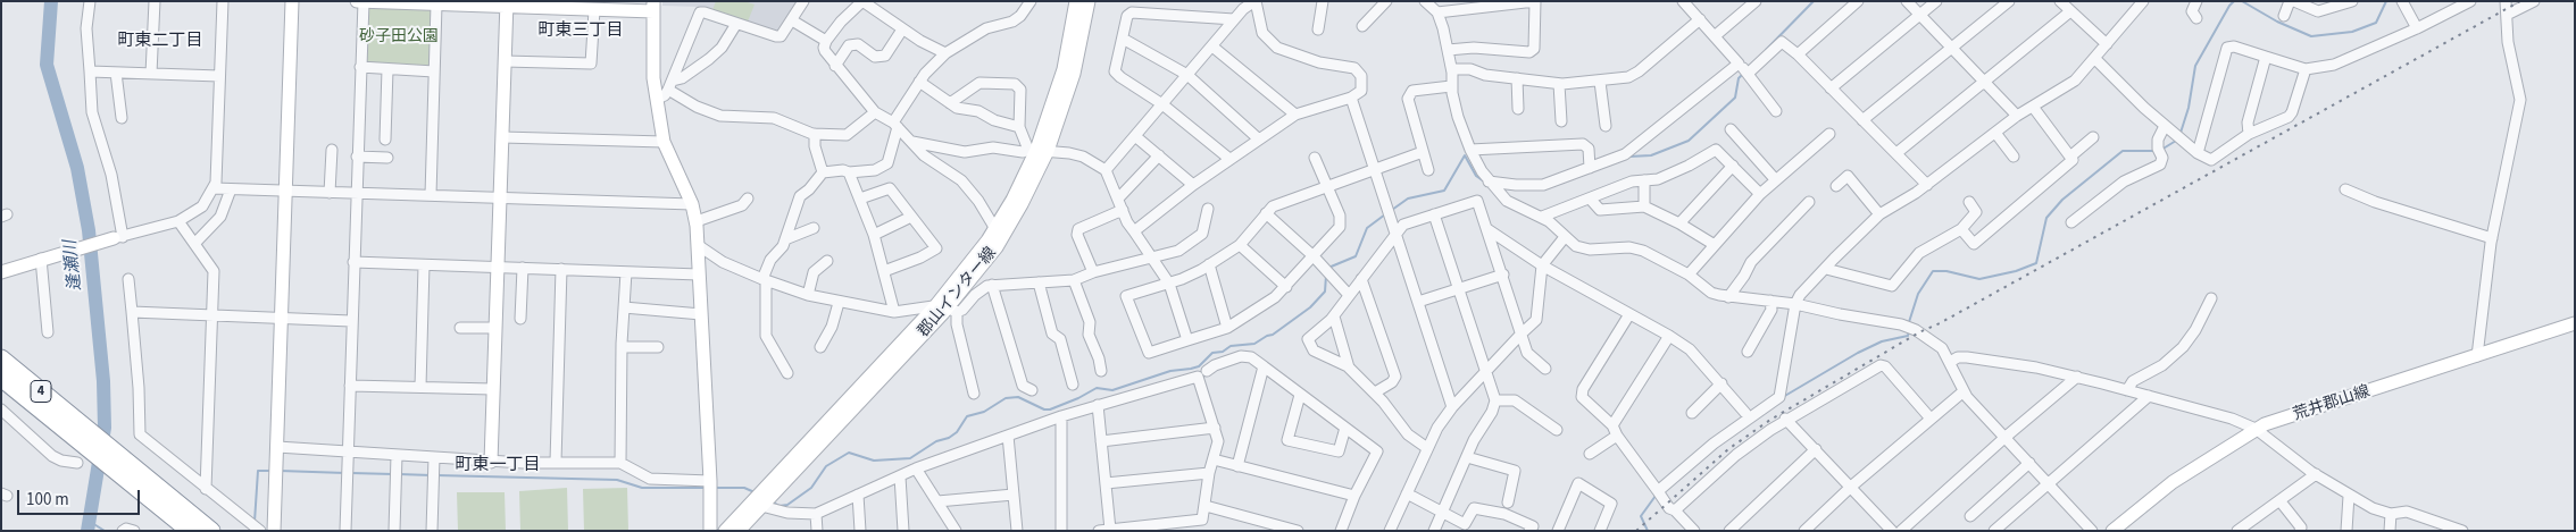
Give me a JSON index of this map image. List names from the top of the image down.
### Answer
{
  "streets": {
    "highway": ["4"],
    "street": ["郡山インター線", "荒井郡山線"]
  },
  "districts": ["町東三丁目", "町東二丁目", "町東一丁目"],
  "water": ["逢瀬川"],
  "parks": ["砂子田公園"],
  "scale_bar": "100 m"
}
